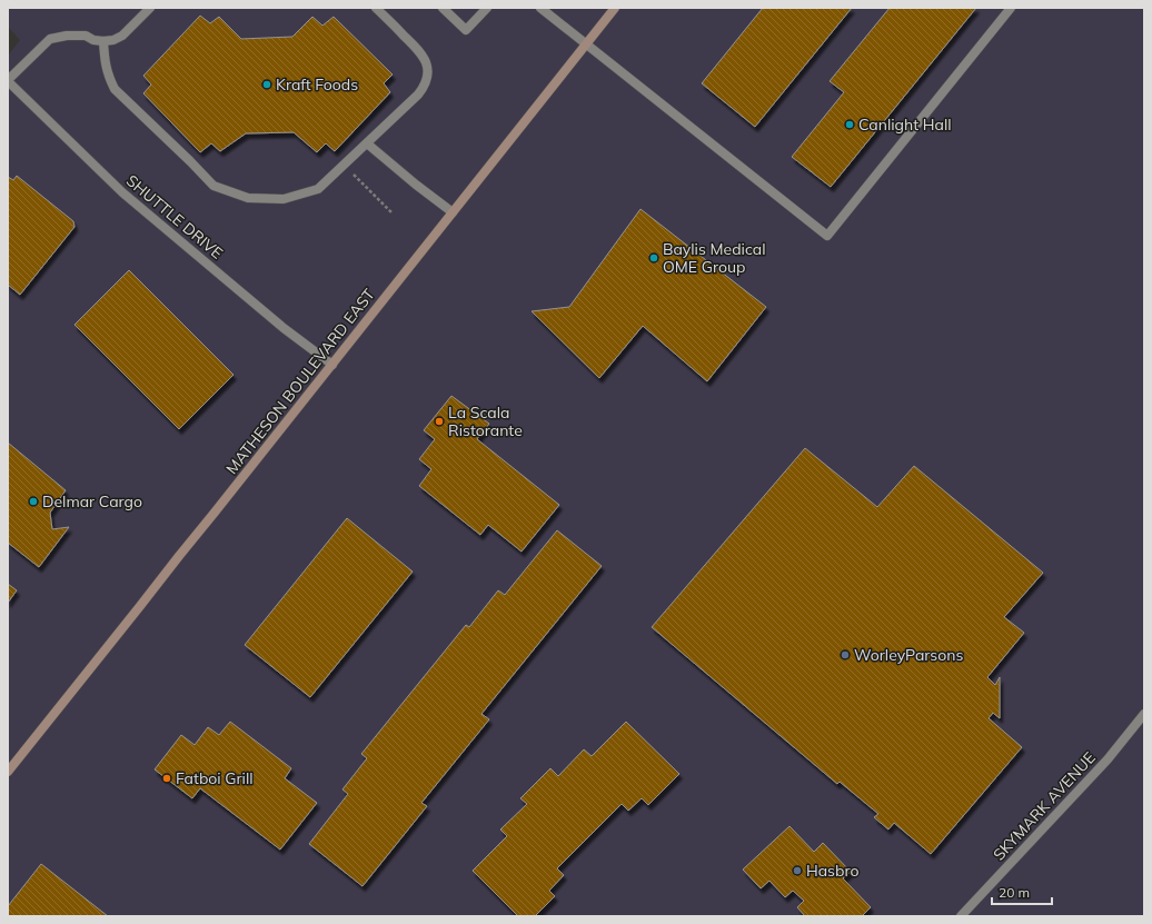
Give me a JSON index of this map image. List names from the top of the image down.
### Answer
{
  "streets": {
    "street": ["SHUTTLE DRIVE", "MATHESON BOULEVARD EAST", "SKYMARK AVENUE"]
  },
  "crossings": [
    ["SHUTTLE DRIVE", "MATHESON BOULEVARD EAST"]
  ],
  "places": [
    "Kraft Foods",
    "Canlight Hall",
    "Baylis Medical OME Group",
    "La Scala Ristorante",
    "Delmar Cargo",
    "WorleyParsons",
    "Fatboi Grill",
    "Hasbro"
  ],
  "scale_bar": "20 m"
}
